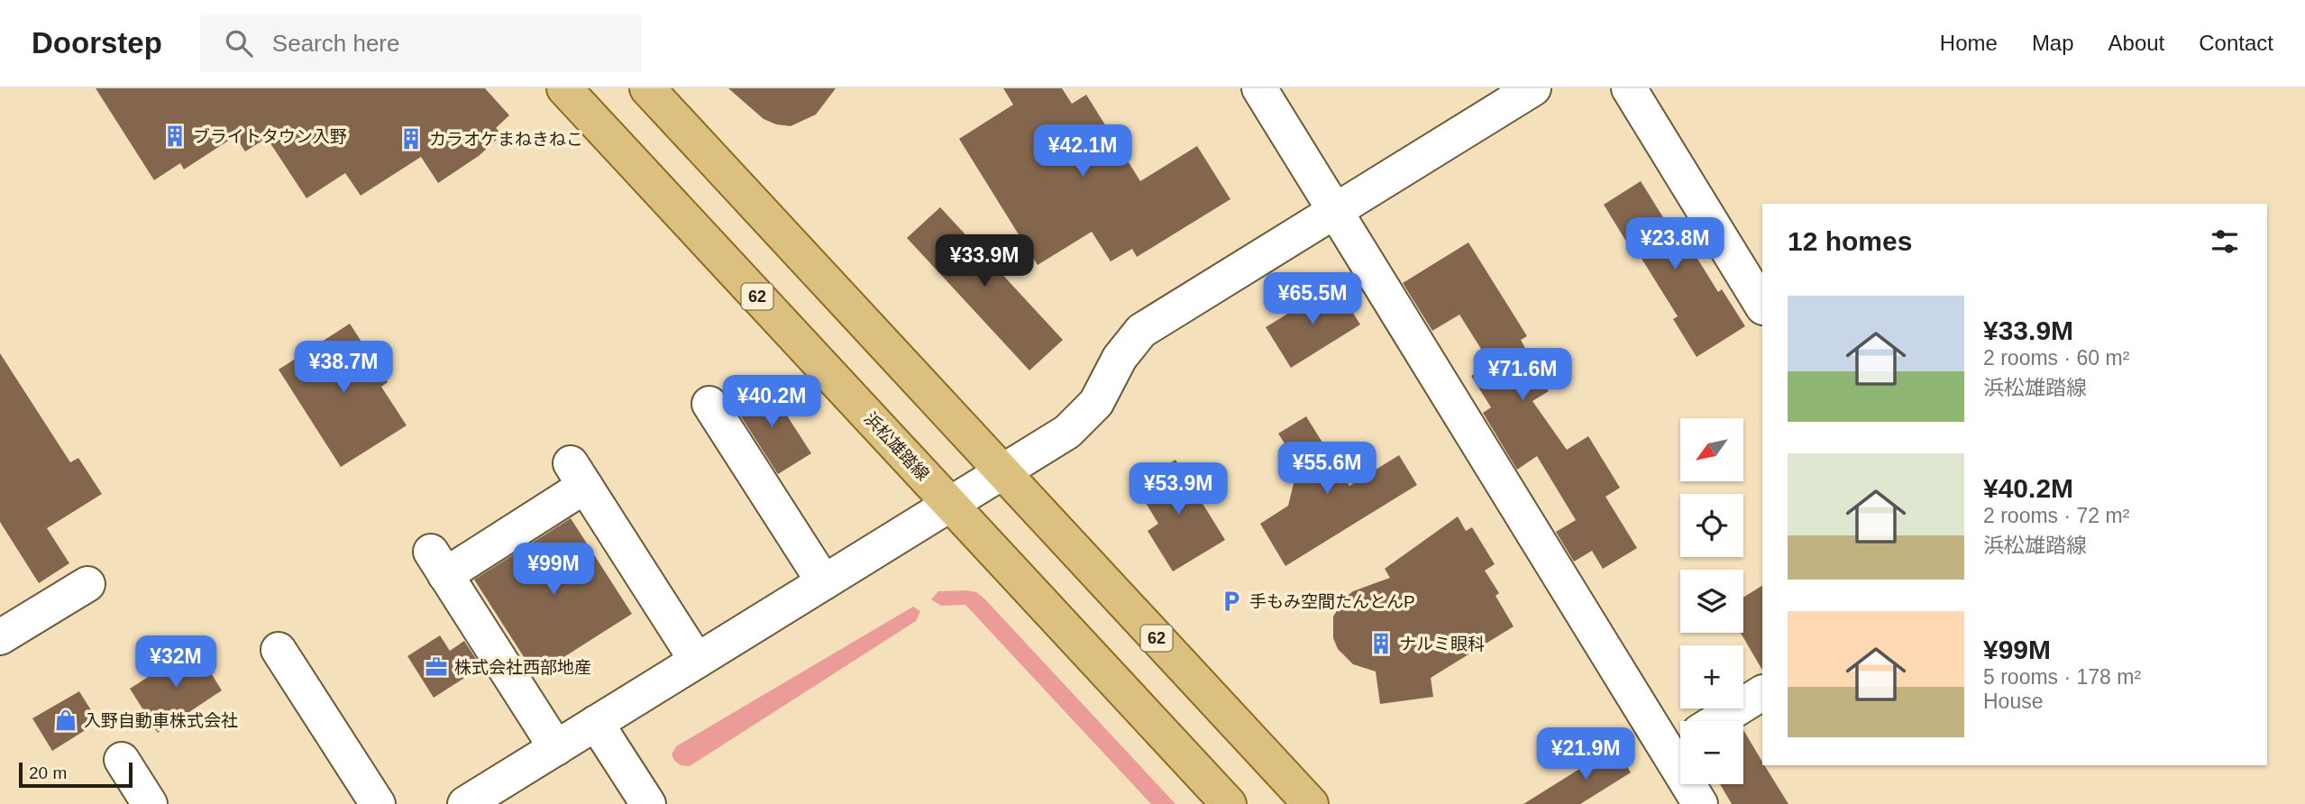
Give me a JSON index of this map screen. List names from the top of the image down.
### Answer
{
  "streets": {
    "main road": ["62", "浜松雄踏線"]
  },
  "places": {
    "building": ["ブライトタウン入野", "カラオケまねきねこ", "ナルミ眼科"],
    "parking": ["手もみ空間たんとんP"],
    "office": ["株式会社西部地産"],
    "shop": ["入野自動車株式会社"]
  },
  "scale_bar": "20 m",
  "north": "bottom left",
  "page": {
    "header": "Doorstep",
    "search": "Search here",
    "nav": [
      "Home",
      "Map",
      "About",
      "Contact"
    ],
    "price": [
      "¥42.1M",
      "¥23.8M",
      "¥33.9M",
      "¥65.5M",
      "¥38.7M",
      "¥71.6M",
      "¥40.2M",
      "¥55.6M",
      "¥53.9M",
      "¥99M",
      "¥32M",
      "¥21.9M"
    ],
    "heading": "12 homes",
    "list": [
      {
        "name": "¥33.9M",
        "note": "2 rooms · 60 m² · 浜松雄踏線"
      },
      {
        "name": "¥40.2M",
        "note": "2 rooms · 72 m² · 浜松雄踏線"
      },
      {
        "name": "¥99M",
        "note": "5 rooms · 178 m² · House"
      }
    ],
    "map_buttons": ["+", "−"],
    "scale": "20 m"
  }
}
